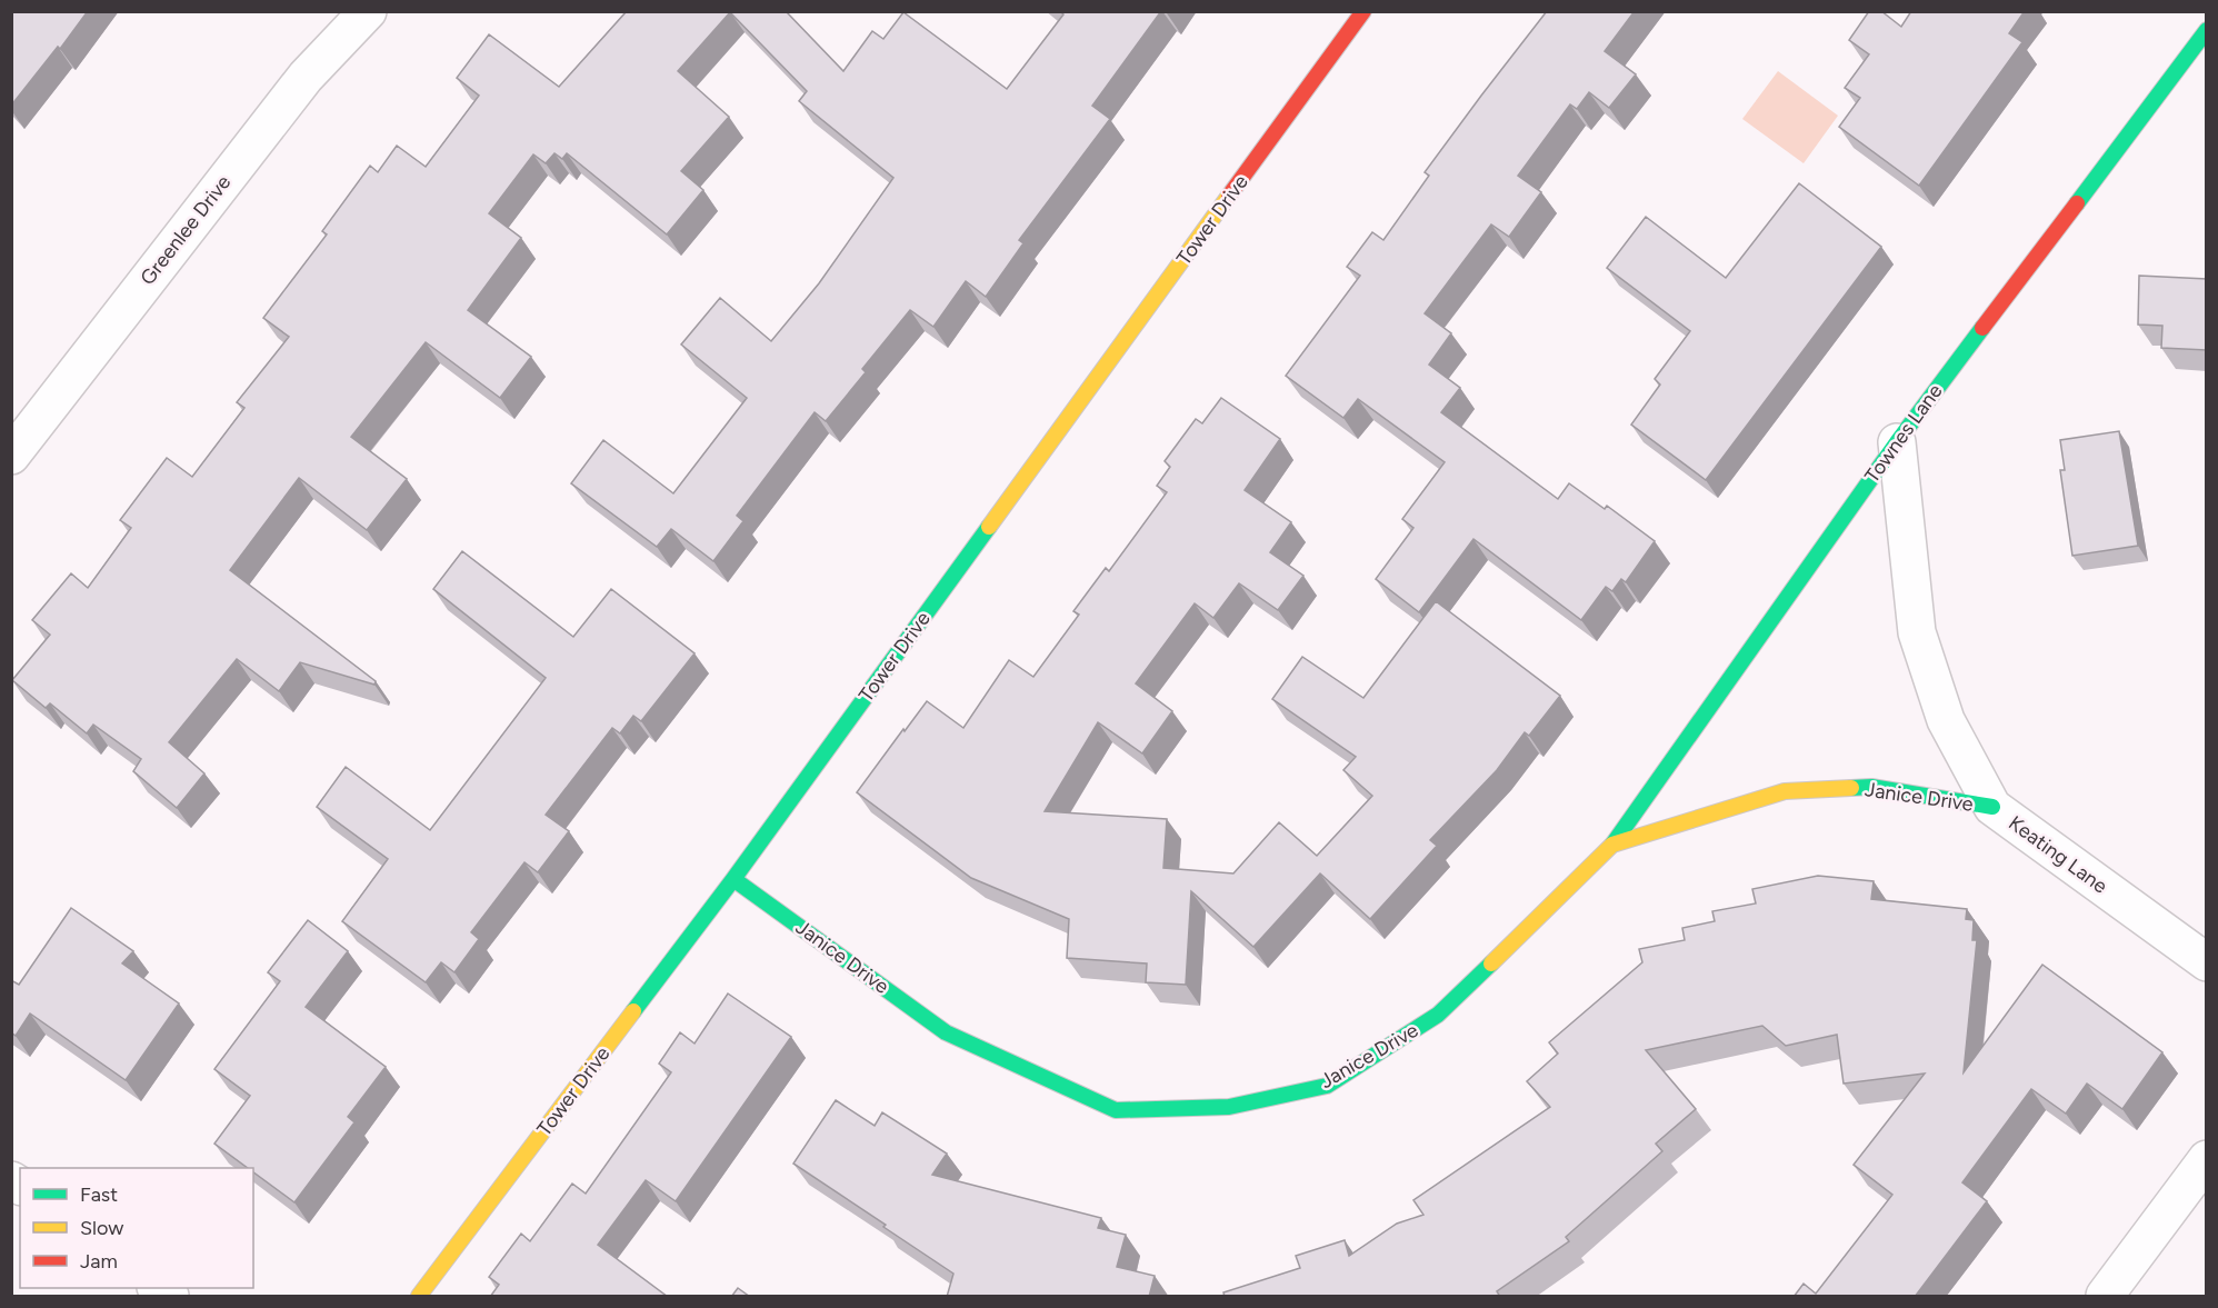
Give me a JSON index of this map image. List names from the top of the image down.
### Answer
{
  "streets": {
    "street": [
      "Tower Drive",
      "Greenlee Drive",
      "Townes Lane",
      "Janice Drive",
      "Keating Lane"
    ]
  },
  "crossings": [
    ["Tower Drive", "Janice Drive"],
    ["Townes Lane", "Janice Drive"],
    ["Townes Lane", "Keating Lane"],
    ["Janice Drive", "Keating Lane"]
  ],
  "legend": ["Fast", "Slow", "Jam"]
}
